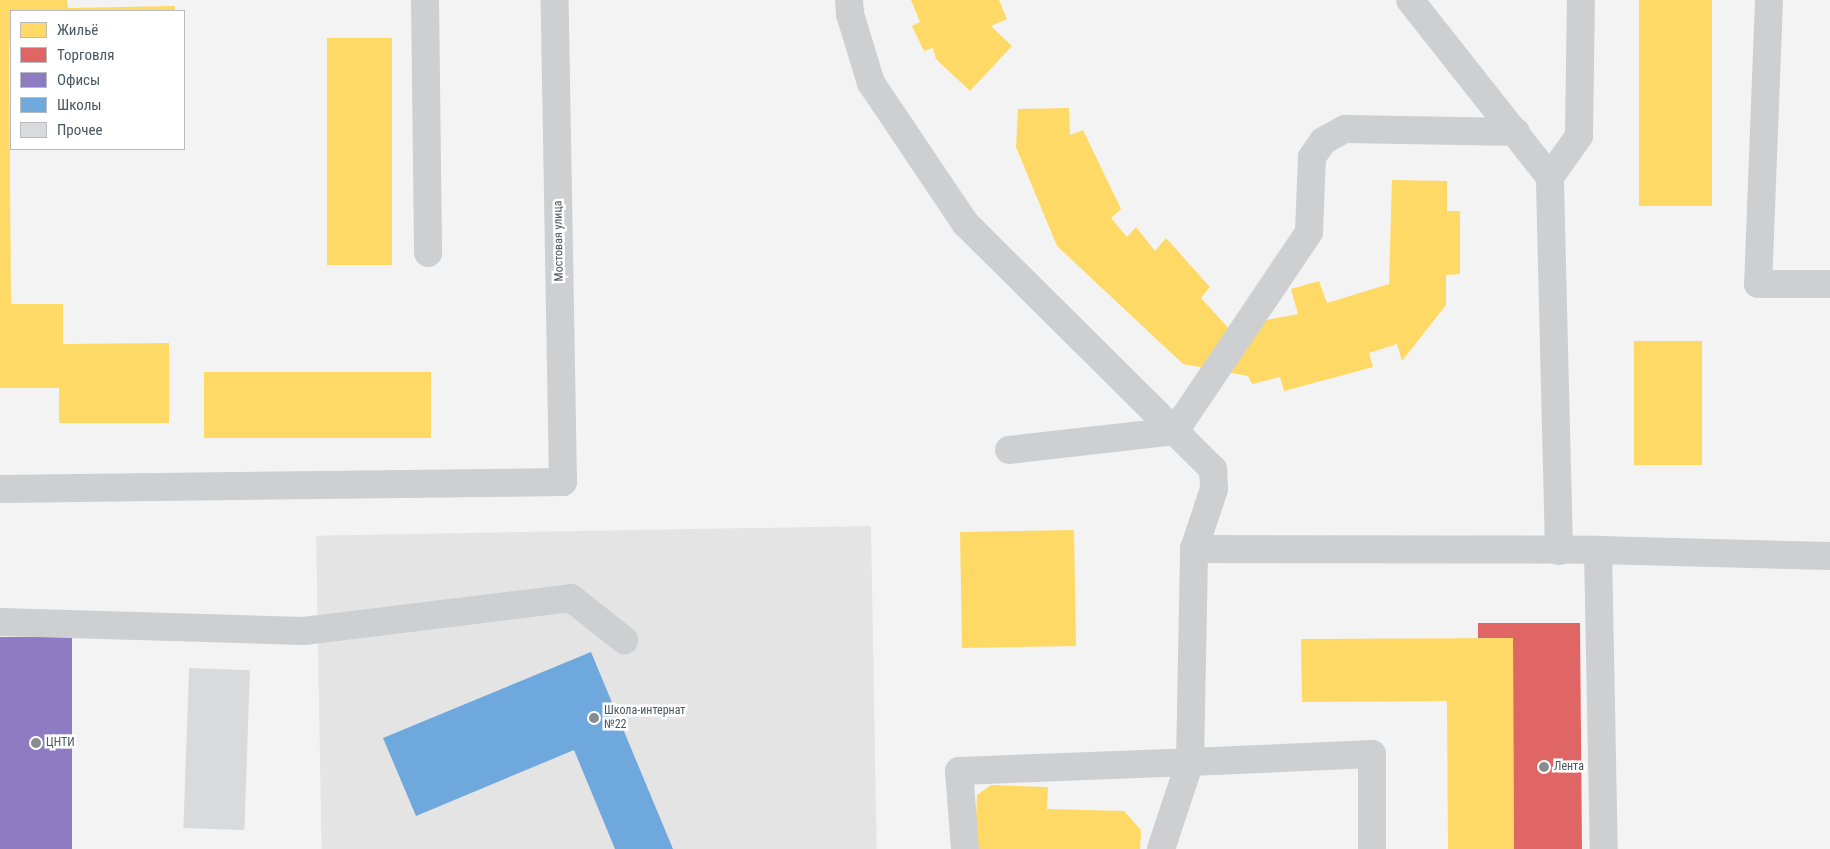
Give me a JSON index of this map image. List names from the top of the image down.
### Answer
{
  "streets": {
    "lane": ["Мостовая улица"]
  },
  "places": ["Школа-интернат №22", "ЦНТИ", "Лента"],
  "legend": [
    "Жильё",
    "Торговля",
    "Офисы",
    "Школы",
    "Прочее"
  ]
}
